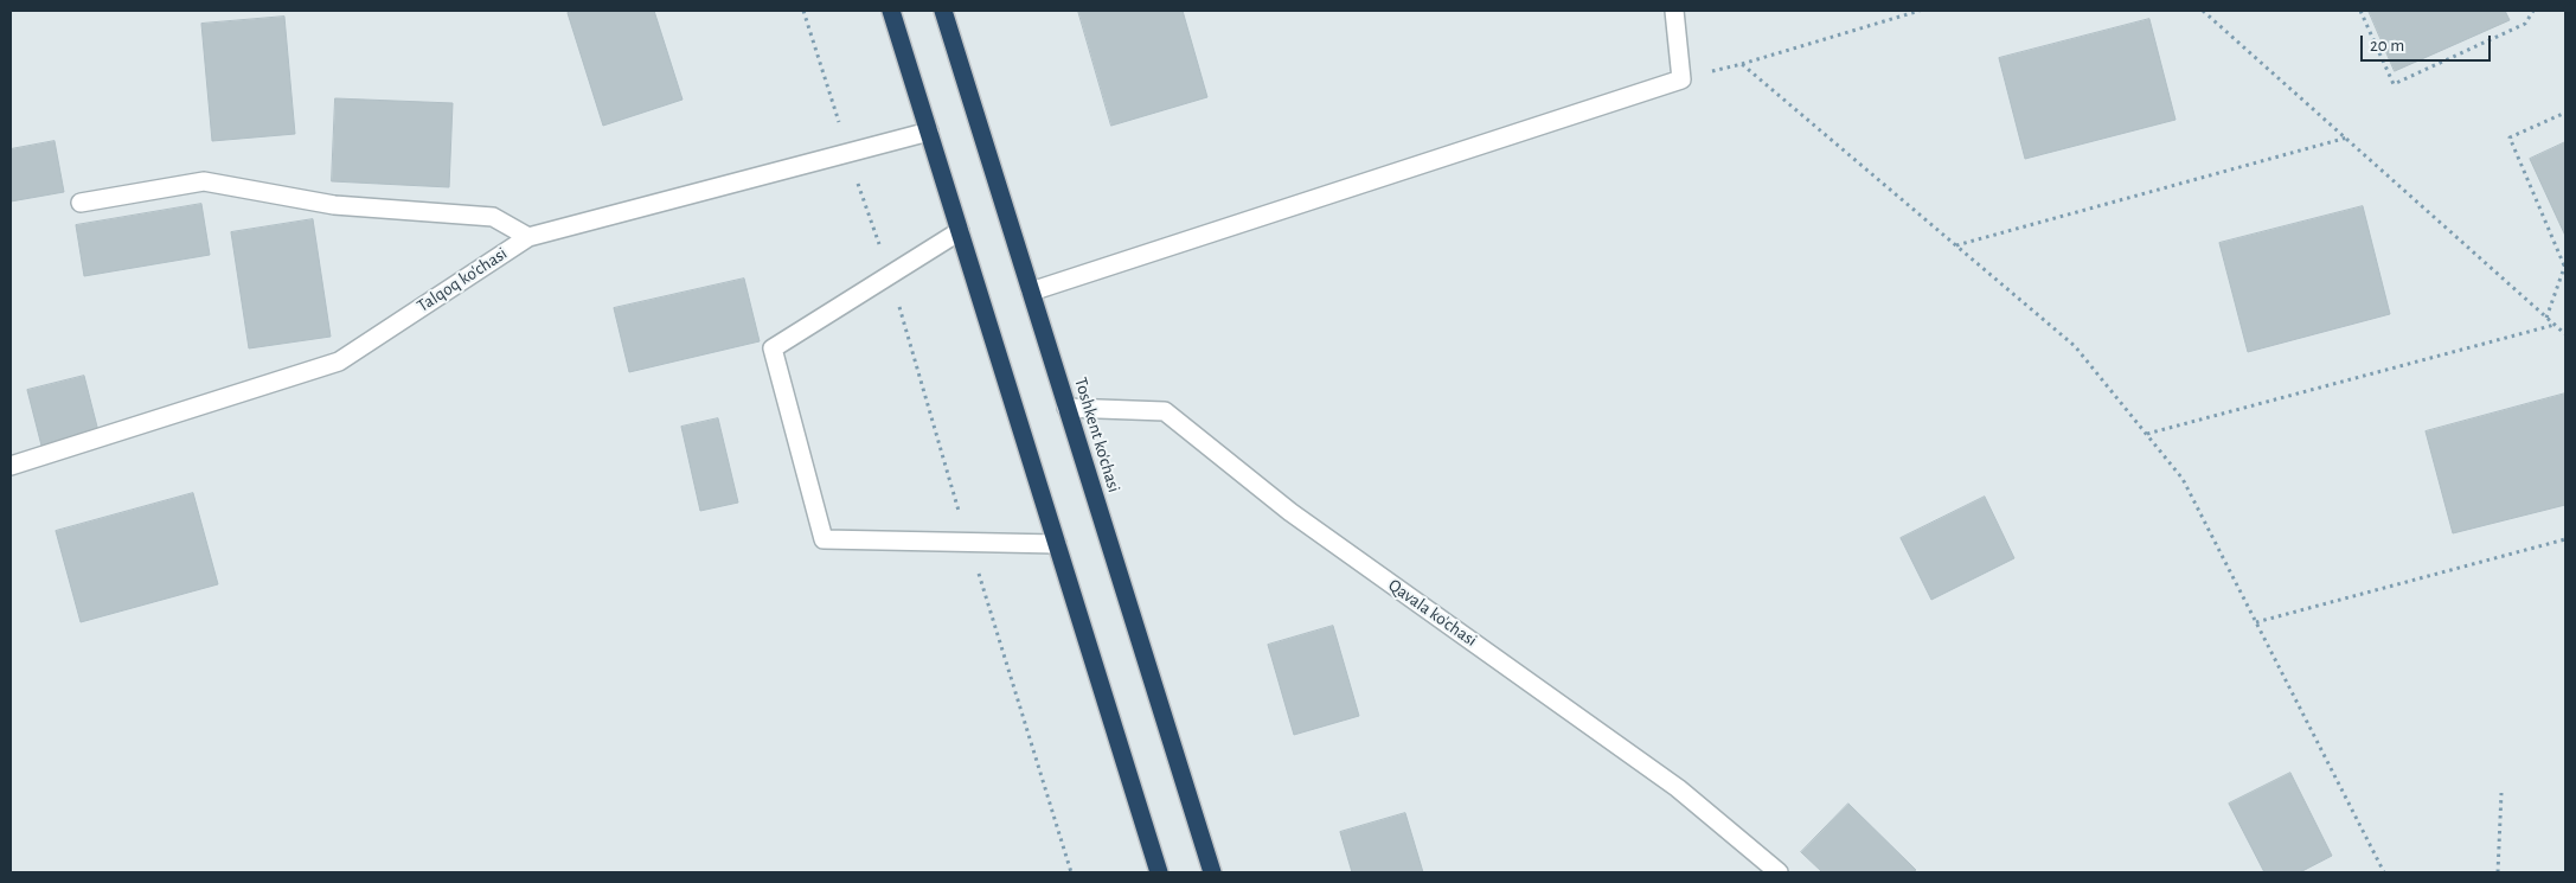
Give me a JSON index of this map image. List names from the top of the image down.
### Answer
{
  "streets": {
    "highway": ["Toshkent ko'chasi"],
    "street": ["Talqoq ko'chasi", "Qavala ko'chasi"]
  },
  "crossings": [
    ["Toshkent ko'chasi", "Qavala ko'chasi"]
  ],
  "scale_bar": "20 m"
}
